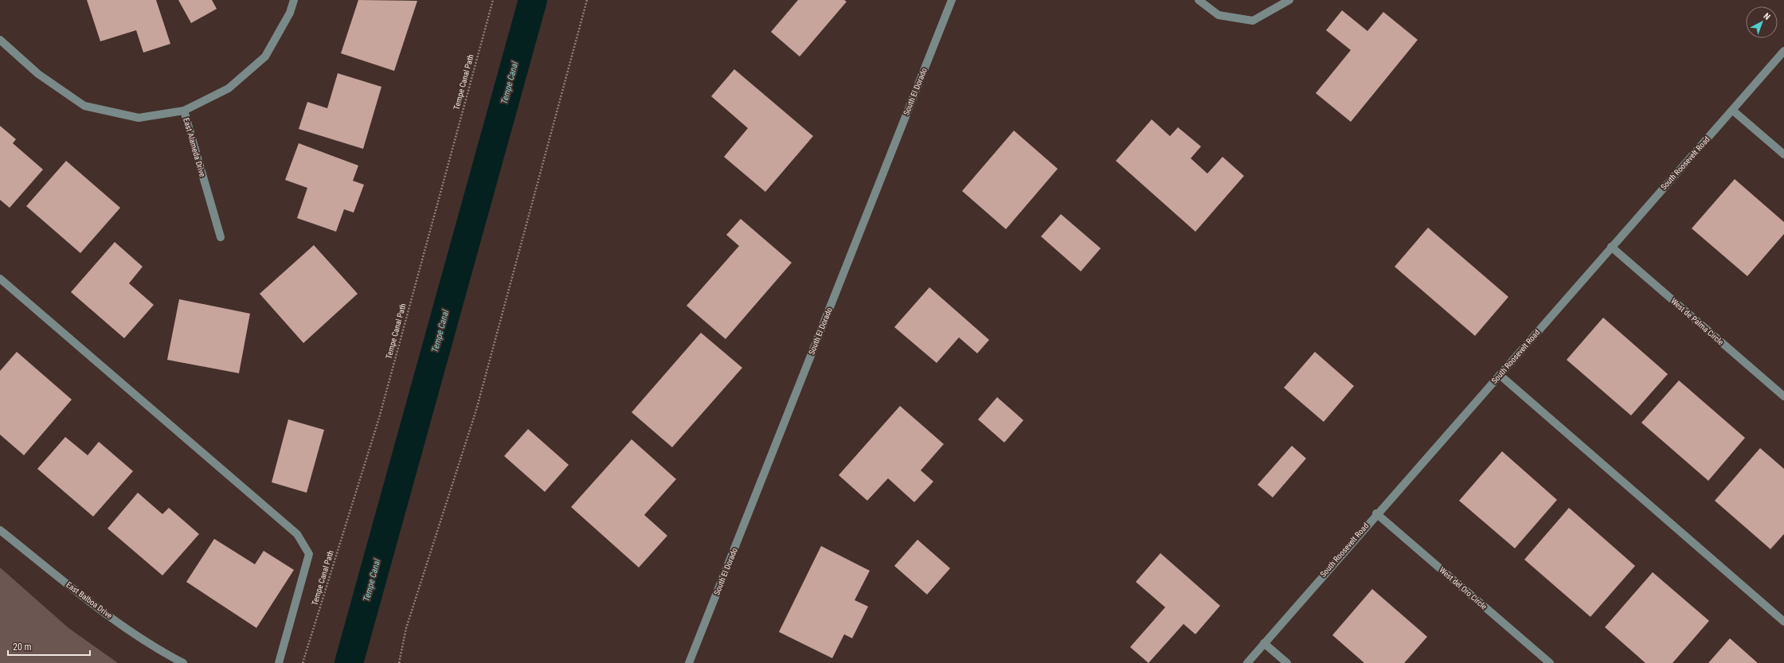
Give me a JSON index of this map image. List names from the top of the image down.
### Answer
{
  "streets": {
    "street": [
      "South El Dorado",
      "East Alameda Drive",
      "South Roosevelt Road",
      "West de Palma Circle",
      "West del Oro Circle",
      "East Balboa Drive"
    ],
    "path": ["Tempe Canal Path"]
  },
  "crossings": [
    ["South Roosevelt Road", "West de Palma Circle"],
    ["South Roosevelt Road", "West del Oro Circle"]
  ],
  "water": ["Tempe Canal"],
  "scale_bar": "20 m",
  "north": "top right"
}
